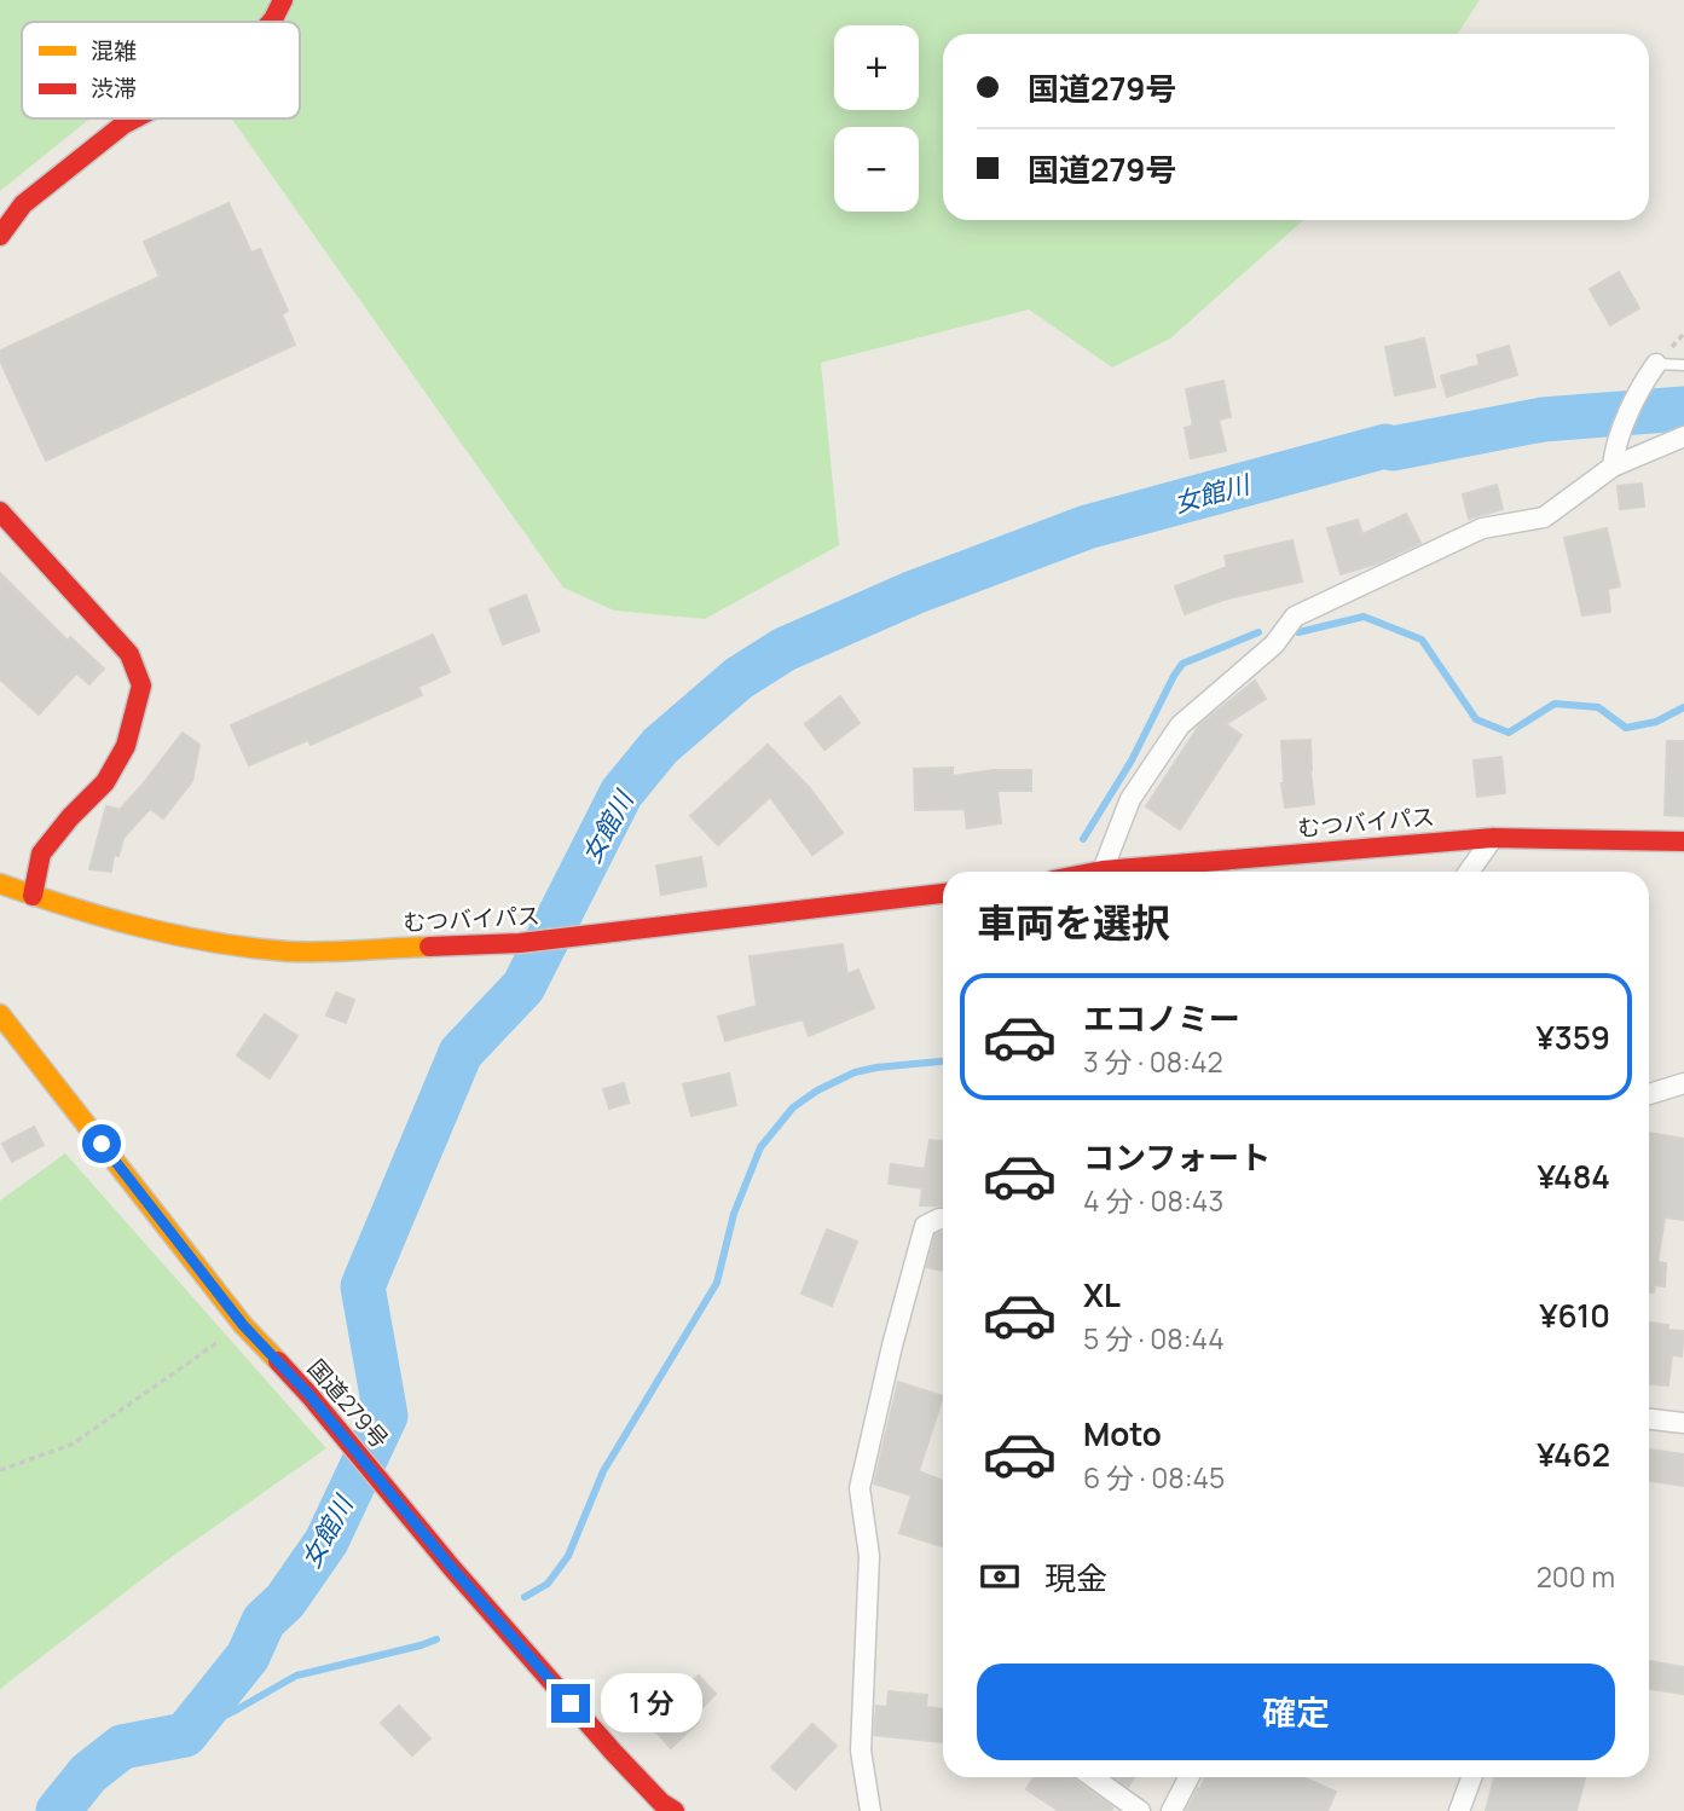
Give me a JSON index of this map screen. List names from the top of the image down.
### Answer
{
  "streets": {
    "main road": ["むつバイパス", "国道279号"]
  },
  "water": ["女館川"],
  "legend": ["混雑", "渋滞"],
  "page": {
    "map_buttons": ["+", "−"],
    "banner": ["国道279号", "国道279号"],
    "heading": "車両を選択",
    "list": [
      {
        "name": "エコノミー",
        "note": "3 分 · 08:42",
        "value": "¥359"
      },
      {
        "name": "コンフォート",
        "note": "4 分 · 08:43",
        "value": "¥484"
      },
      {
        "name": "XL",
        "note": "5 分 · 08:44",
        "value": "¥610"
      },
      {
        "name": "Moto",
        "note": "6 分 · 08:45",
        "value": "¥462"
      }
    ],
    "pay": ["現金", "200 m"],
    "buttons": "確定",
    "bubble": "1 分"
  }
}
